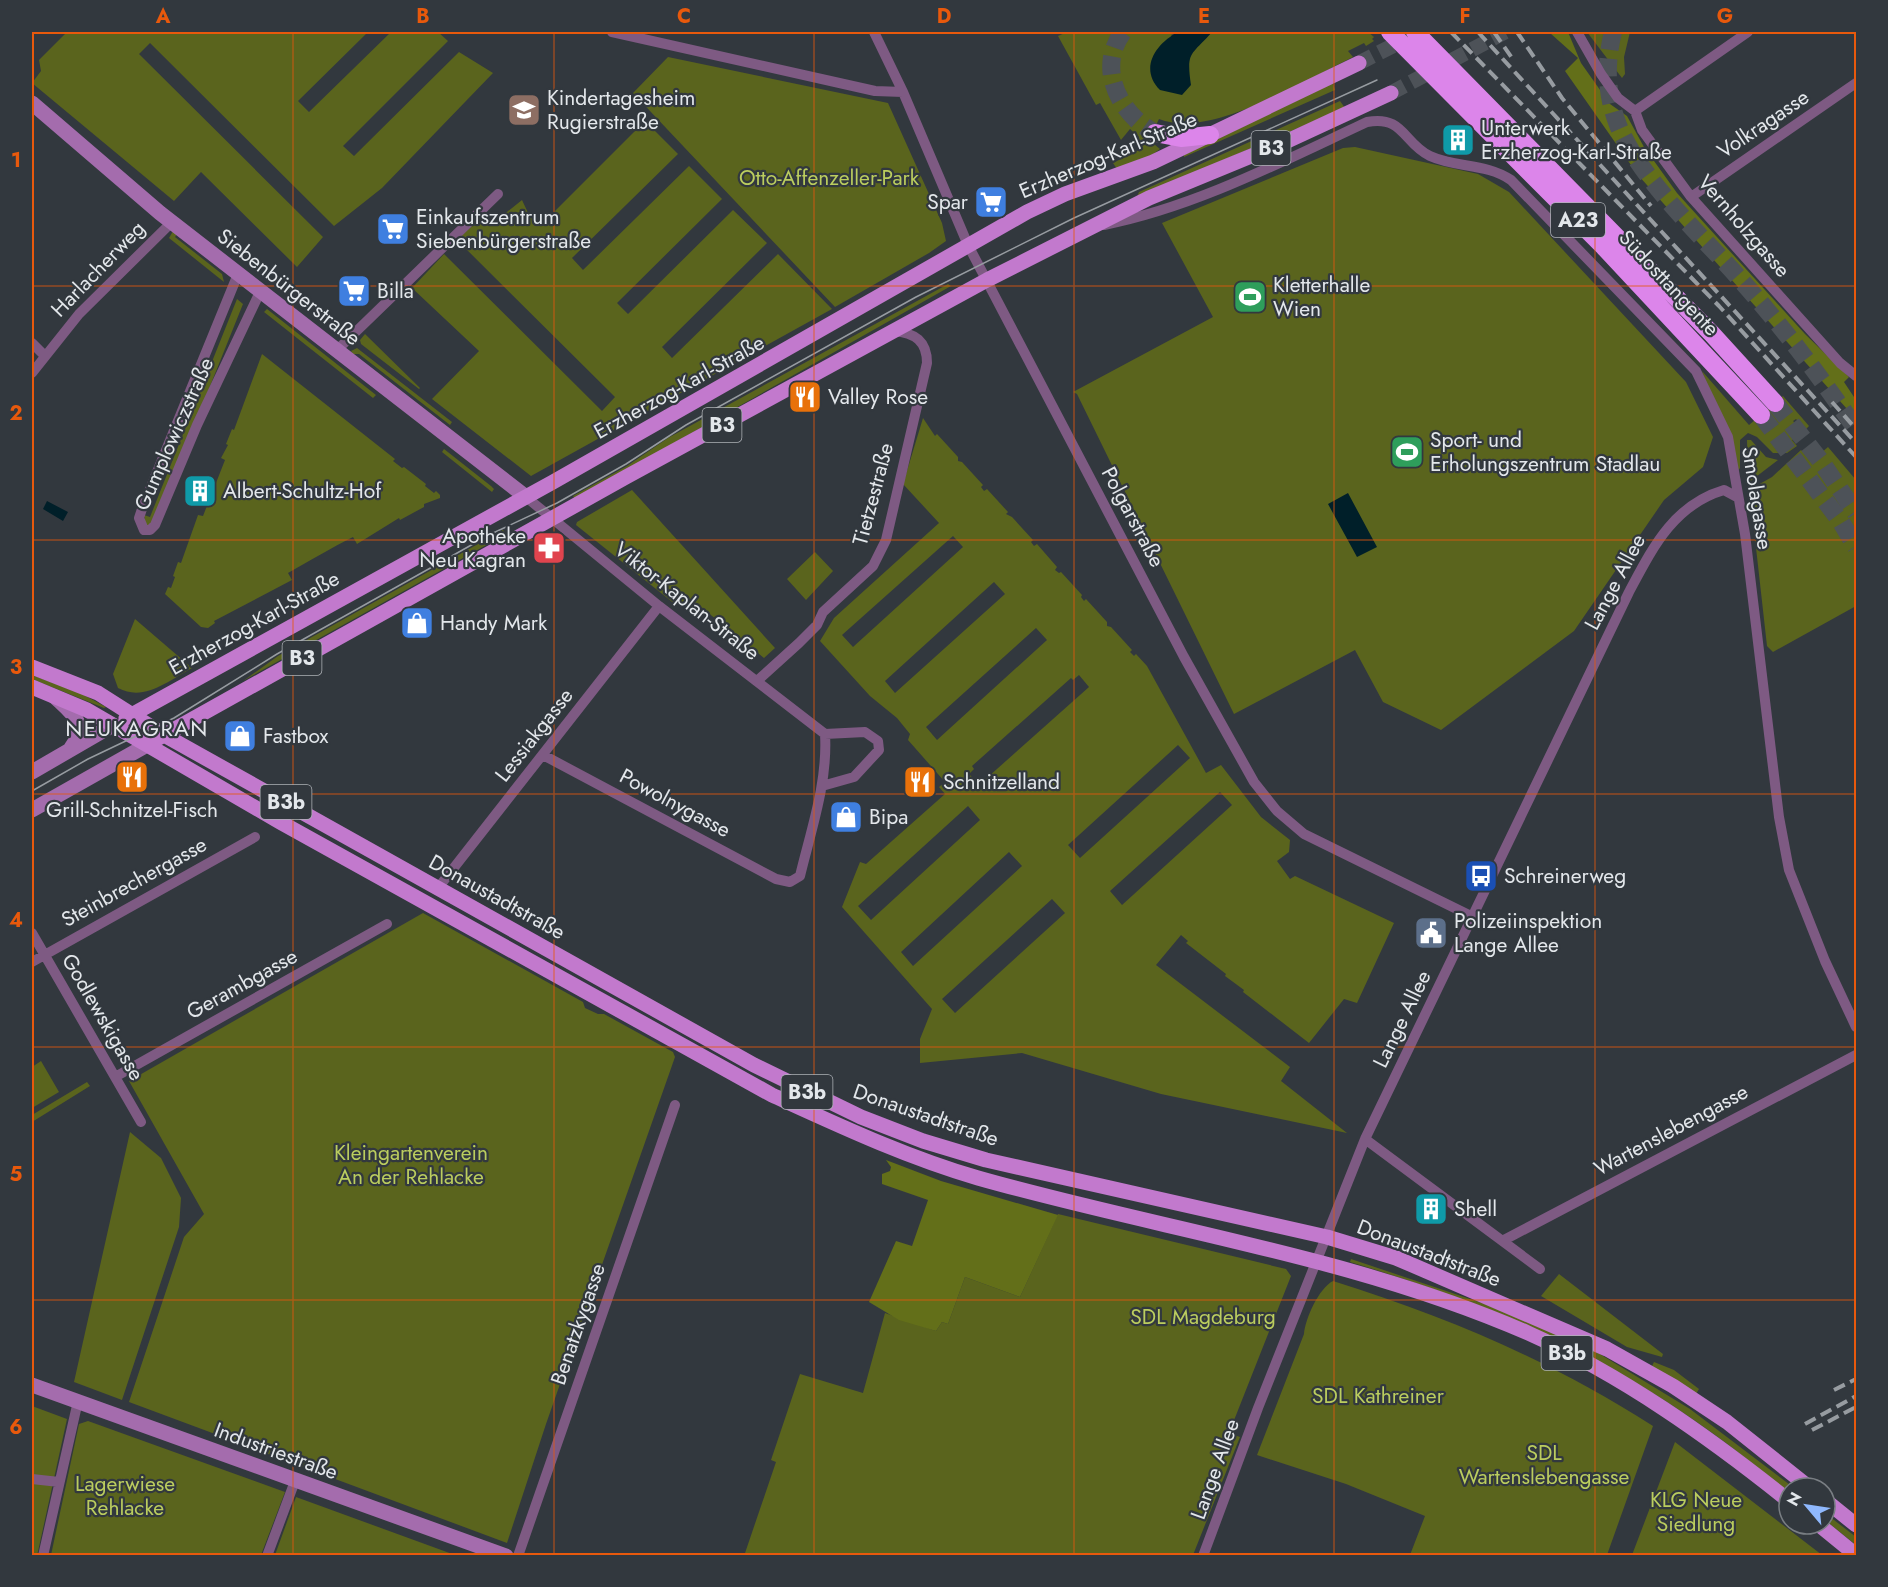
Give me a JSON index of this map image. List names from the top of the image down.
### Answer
{
  "streets": {
    "highway": ["A23", "Südosttangente"],
    "main road": [
      "B3",
      "Erzherzog-Karl-Straße",
      "B3b",
      "Donaustadtstraße"
    ],
    "street": [
      "Volkragasse",
      "Vernholzgasse",
      "Harlacherweg",
      "Siebenbürgerstraße",
      "Gumplowiczstraße",
      "Tietzestraße",
      "Smolagasse",
      "Polgarstraße",
      "Lange Allee",
      "Viktor-Kaplan-Straße",
      "Lessiakgasse",
      "Powolnygasse",
      "Steinbrechergasse",
      "Gerambgasse",
      "Godlewskigasse",
      "Wartenslebengasse",
      "Benatzkygasse",
      "Industriestraße"
    ]
  },
  "crossings": [
    ["Volkragasse", "Vernholzgasse"],
    ["B3", "Tietzestraße"],
    ["B3", "Smolagasse"],
    ["B3", "Polgarstraße"],
    ["B3", "Viktor-Kaplan-Straße"],
    ["B3", "Donaustadtstraße"],
    ["Erzherzog-Karl-Straße", "Siebenbürgerstraße"],
    ["Erzherzog-Karl-Straße", "Polgarstraße"],
    ["Erzherzog-Karl-Straße", "Viktor-Kaplan-Straße"],
    ["Erzherzog-Karl-Straße", "Donaustadtstraße"],
    ["Harlacherweg", "Siebenbürgerstraße"],
    ["Siebenbürgerstraße", "Gumplowiczstraße"],
    ["Siebenbürgerstraße", "Viktor-Kaplan-Straße"],
    ["Tietzestraße", "Viktor-Kaplan-Straße"],
    ["Smolagasse", "Lange Allee"],
    ["Polgarstraße", "Lange Allee"],
    ["Lange Allee", "Donaustadtstraße"],
    ["Viktor-Kaplan-Straße", "Lessiakgasse"],
    ["Lessiakgasse", "Powolnygasse"],
    ["Lessiakgasse", "Donaustadtstraße"],
    ["Steinbrechergasse", "Godlewskigasse"],
    ["Gerambgasse", "Godlewskigasse"]
  ],
  "districts": ["NEUKAGRAN"],
  "parks": [
    "Otto-Affenzeller-Park",
    "Kleingartenverein An der Rehlacke",
    "SDL Magdeburg",
    "SDL Kathreiner",
    "SDL Wartenslebengasse",
    "Lagerwiese Rehlacke",
    "KLG Neue Siedlung"
  ],
  "places": {
    "school or university": ["Kindertagesheim Rugierstraße"],
    "building": ["Unterwerk Erzherzog-Karl-Straße", "Albert-Schultz-Hof", "Shell"],
    "supermarket": ["Spar", "Einkaufszentrum Siebenbürgerstraße", "Billa"],
    "sports": ["Kletterhalle Wien", "Sport- und Erholungszentrum Stadlau"],
    "restaurant": ["Valley Rose", "Grill-Schnitzel-Fisch", "Schnitzelland"],
    "pharmacy": ["Apotheke Neu Kagran"],
    "shop": ["Handy Mark", "Fastbox", "Bipa"],
    "bus stop": ["Schreinerweg"],
    "public building": ["Polizeiinspektion Lange Allee"]
  },
  "north": "top left",
  "grid": {
    "columns": [
      "A",
      "B",
      "C",
      "D",
      "E",
      "F",
      "G"
    ],
    "rows": [
      "1",
      "2",
      "3",
      "4",
      "5",
      "6"
    ]
  }
}
